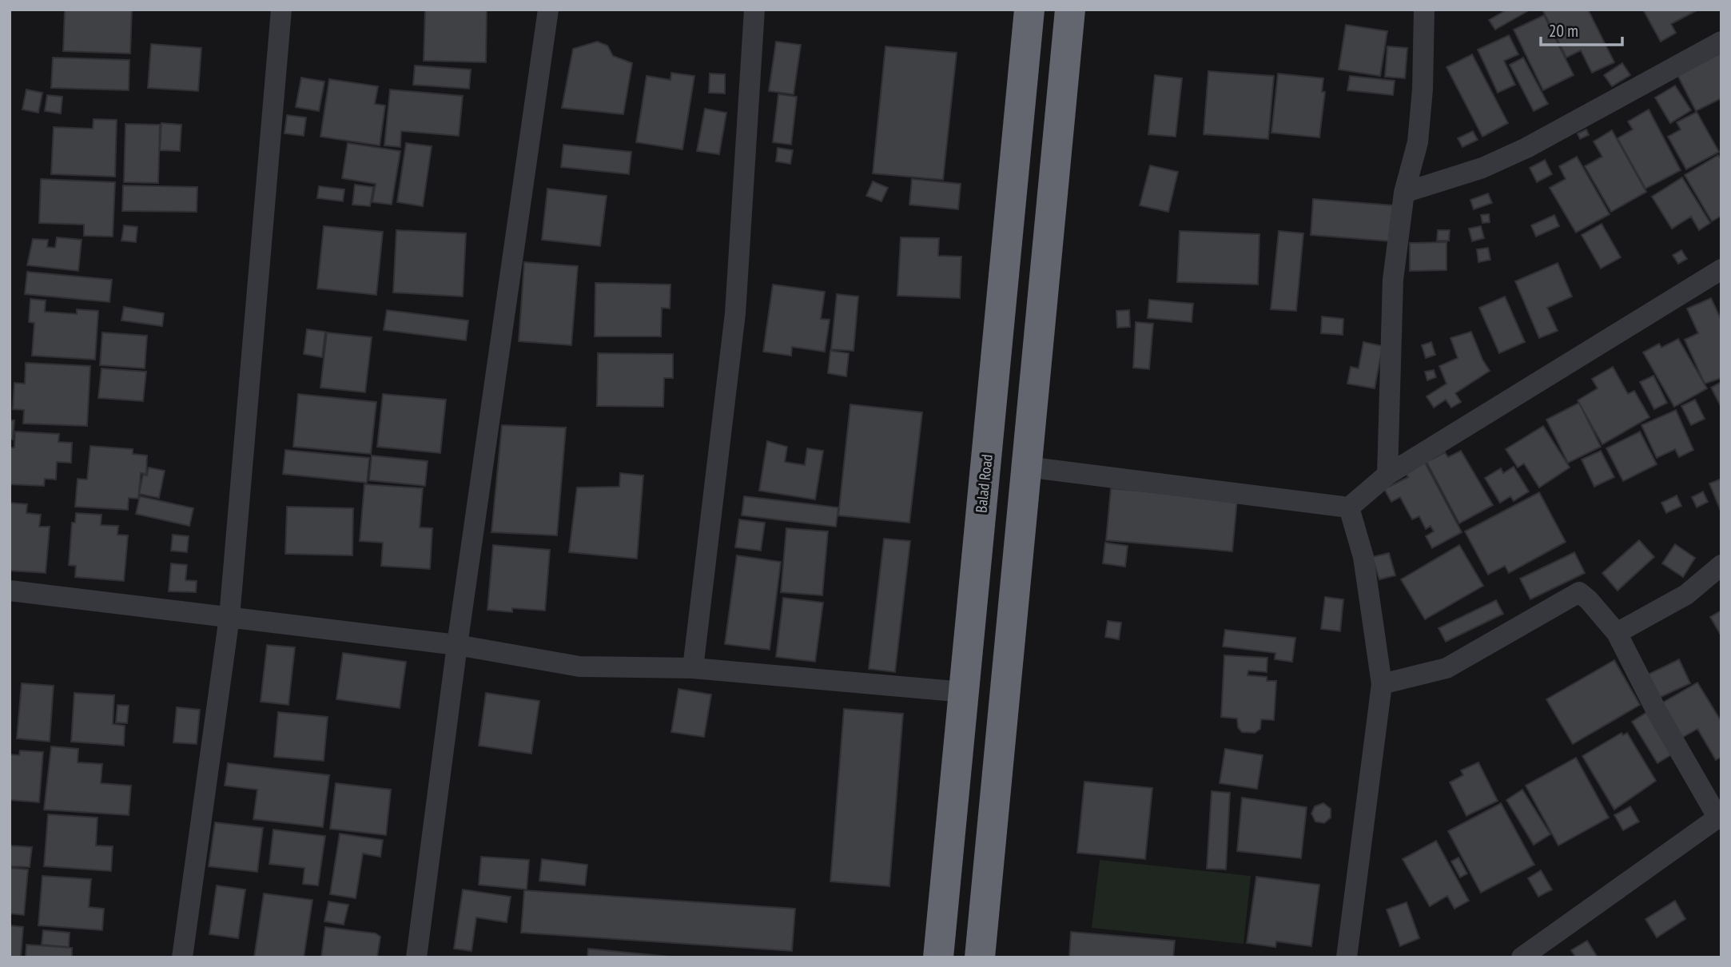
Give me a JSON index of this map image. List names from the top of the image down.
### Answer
{
  "streets": {
    "highway": ["Balad Road"]
  },
  "scale_bar": "20 m"
}
